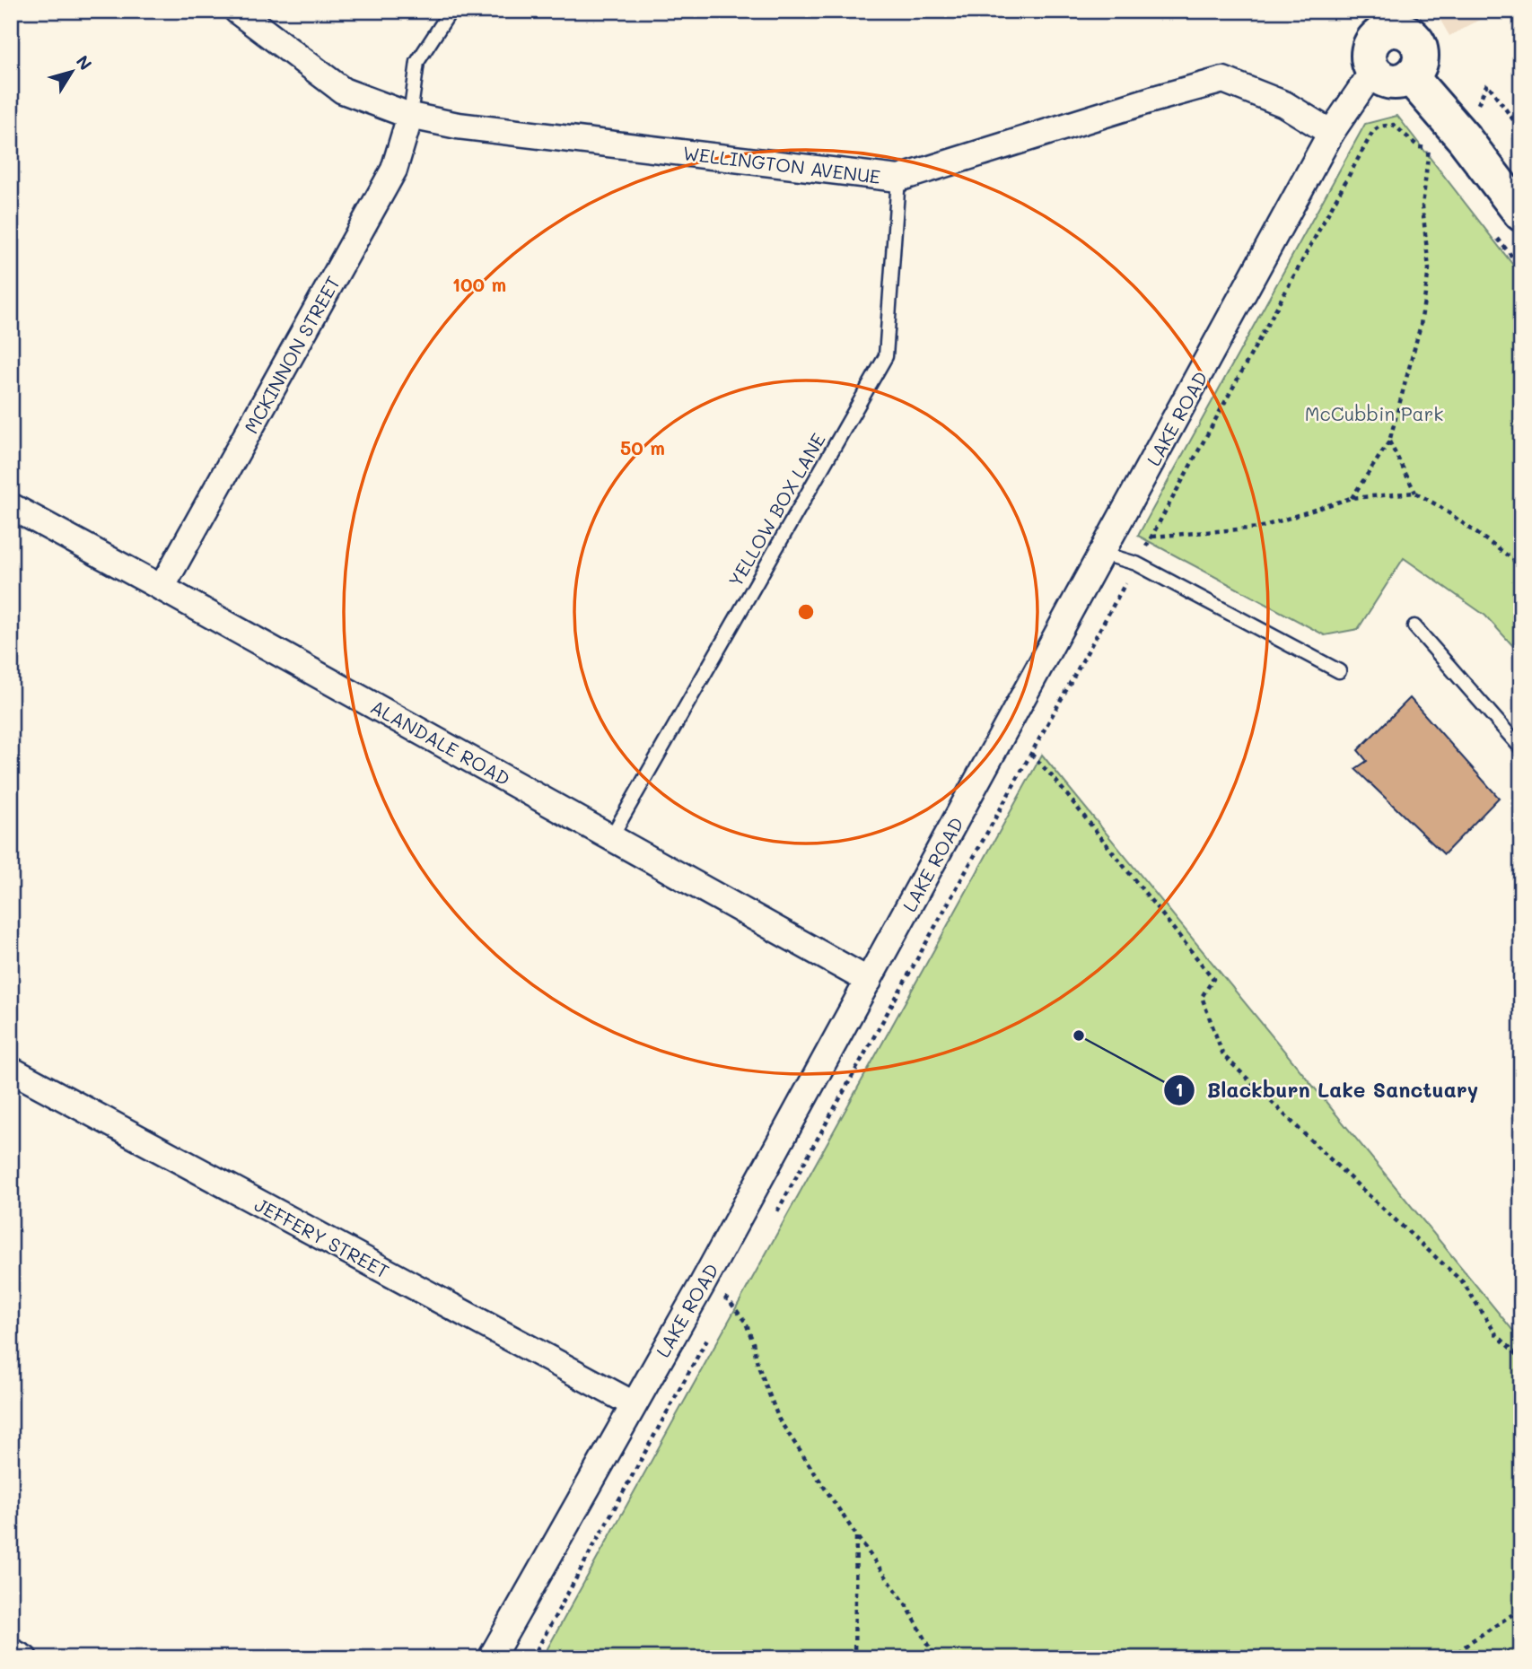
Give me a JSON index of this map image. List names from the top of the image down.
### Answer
{
  "streets": {
    "street": [
      "WELLINGTON AVENUE",
      "MCKINNON STREET",
      "LAKE ROAD",
      "ALANDALE ROAD",
      "JEFFERY STREET"
    ],
    "lane": ["YELLOW BOX LANE"]
  },
  "crossings": [
    ["WELLINGTON AVENUE", "MCKINNON STREET"],
    ["WELLINGTON AVENUE", "LAKE ROAD"],
    ["WELLINGTON AVENUE", "YELLOW BOX LANE"],
    ["MCKINNON STREET", "ALANDALE ROAD"],
    ["LAKE ROAD", "ALANDALE ROAD"],
    ["LAKE ROAD", "JEFFERY STREET"],
    ["YELLOW BOX LANE", "ALANDALE ROAD"]
  ],
  "parks": ["McCubbin Park"],
  "places": ["Blackburn Lake Sanctuary"],
  "north": "top right",
  "rings": ["100 m", "50 m"]
}
